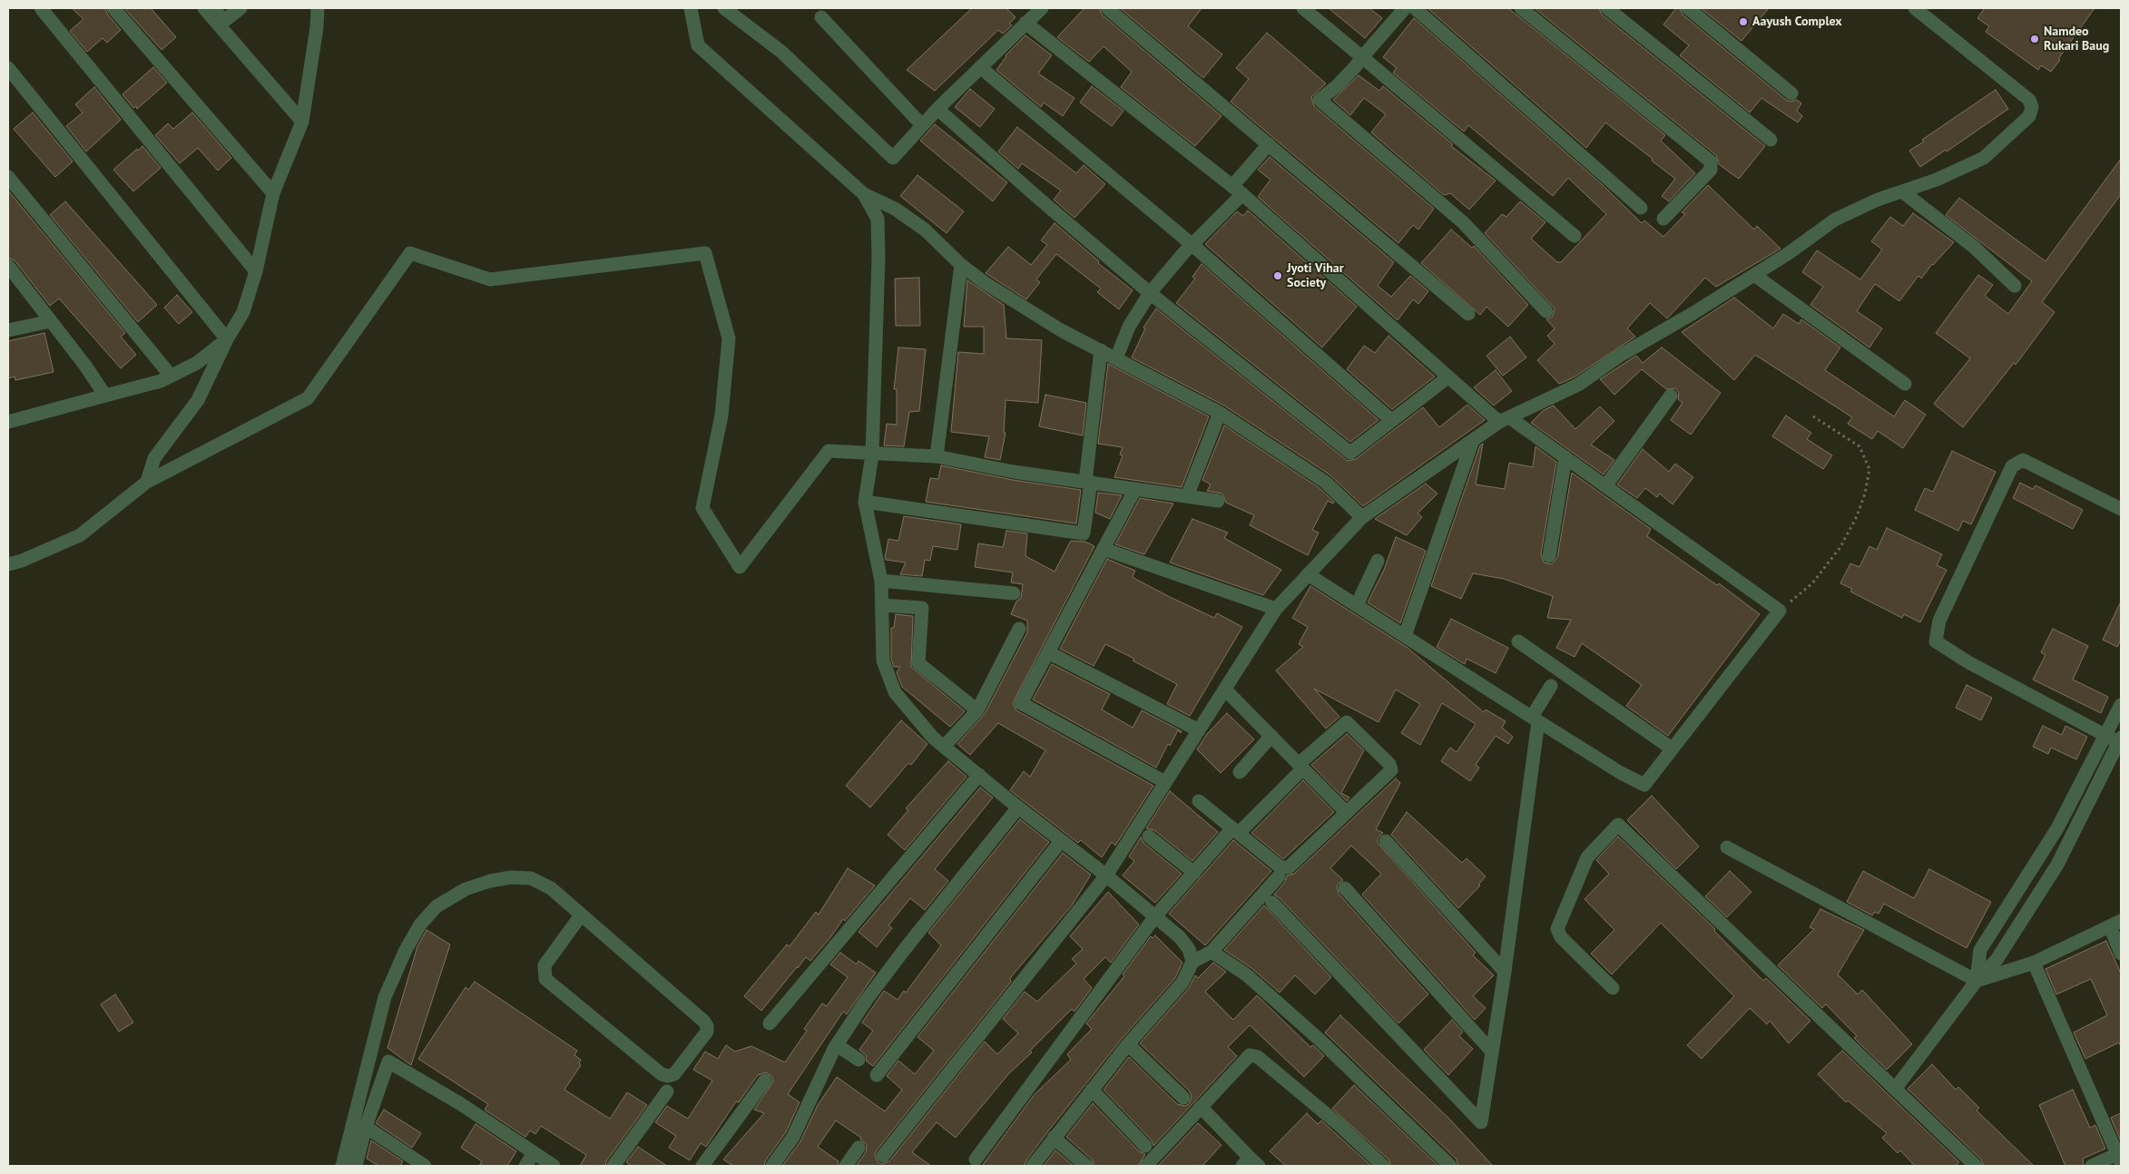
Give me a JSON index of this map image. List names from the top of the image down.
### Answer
{
  "places": ["Aayush Complex", "Namdeo Rukari Baug", "Jyoti Vihar Society"]
}
